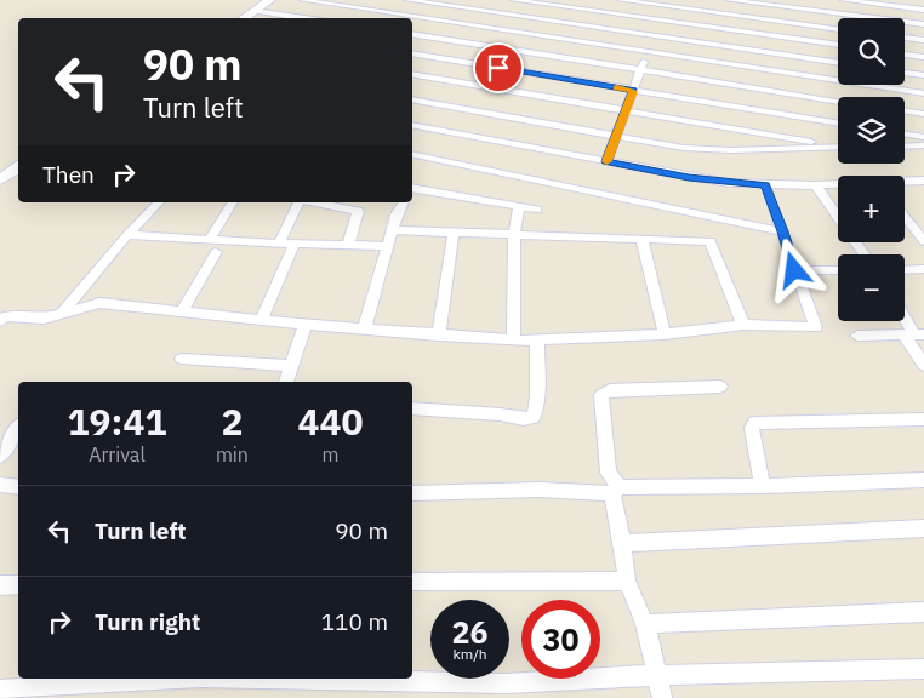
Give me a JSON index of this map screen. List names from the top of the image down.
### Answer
{
  "page": {
    "map_buttons": ["+", "−"],
    "turn": ["90 m", "Turn left"],
    "then": "Then",
    "eta": [
      "19:41",
      "Arrival",
      "2",
      "min",
      "440",
      "m"
    ],
    "list": [
      {
        "name": "Turn left",
        "value": "90 m"
      },
      {
        "name": "Turn right",
        "value": "110 m"
      }
    ],
    "speed": "26 km/h",
    "limit": "30"
  }
}
